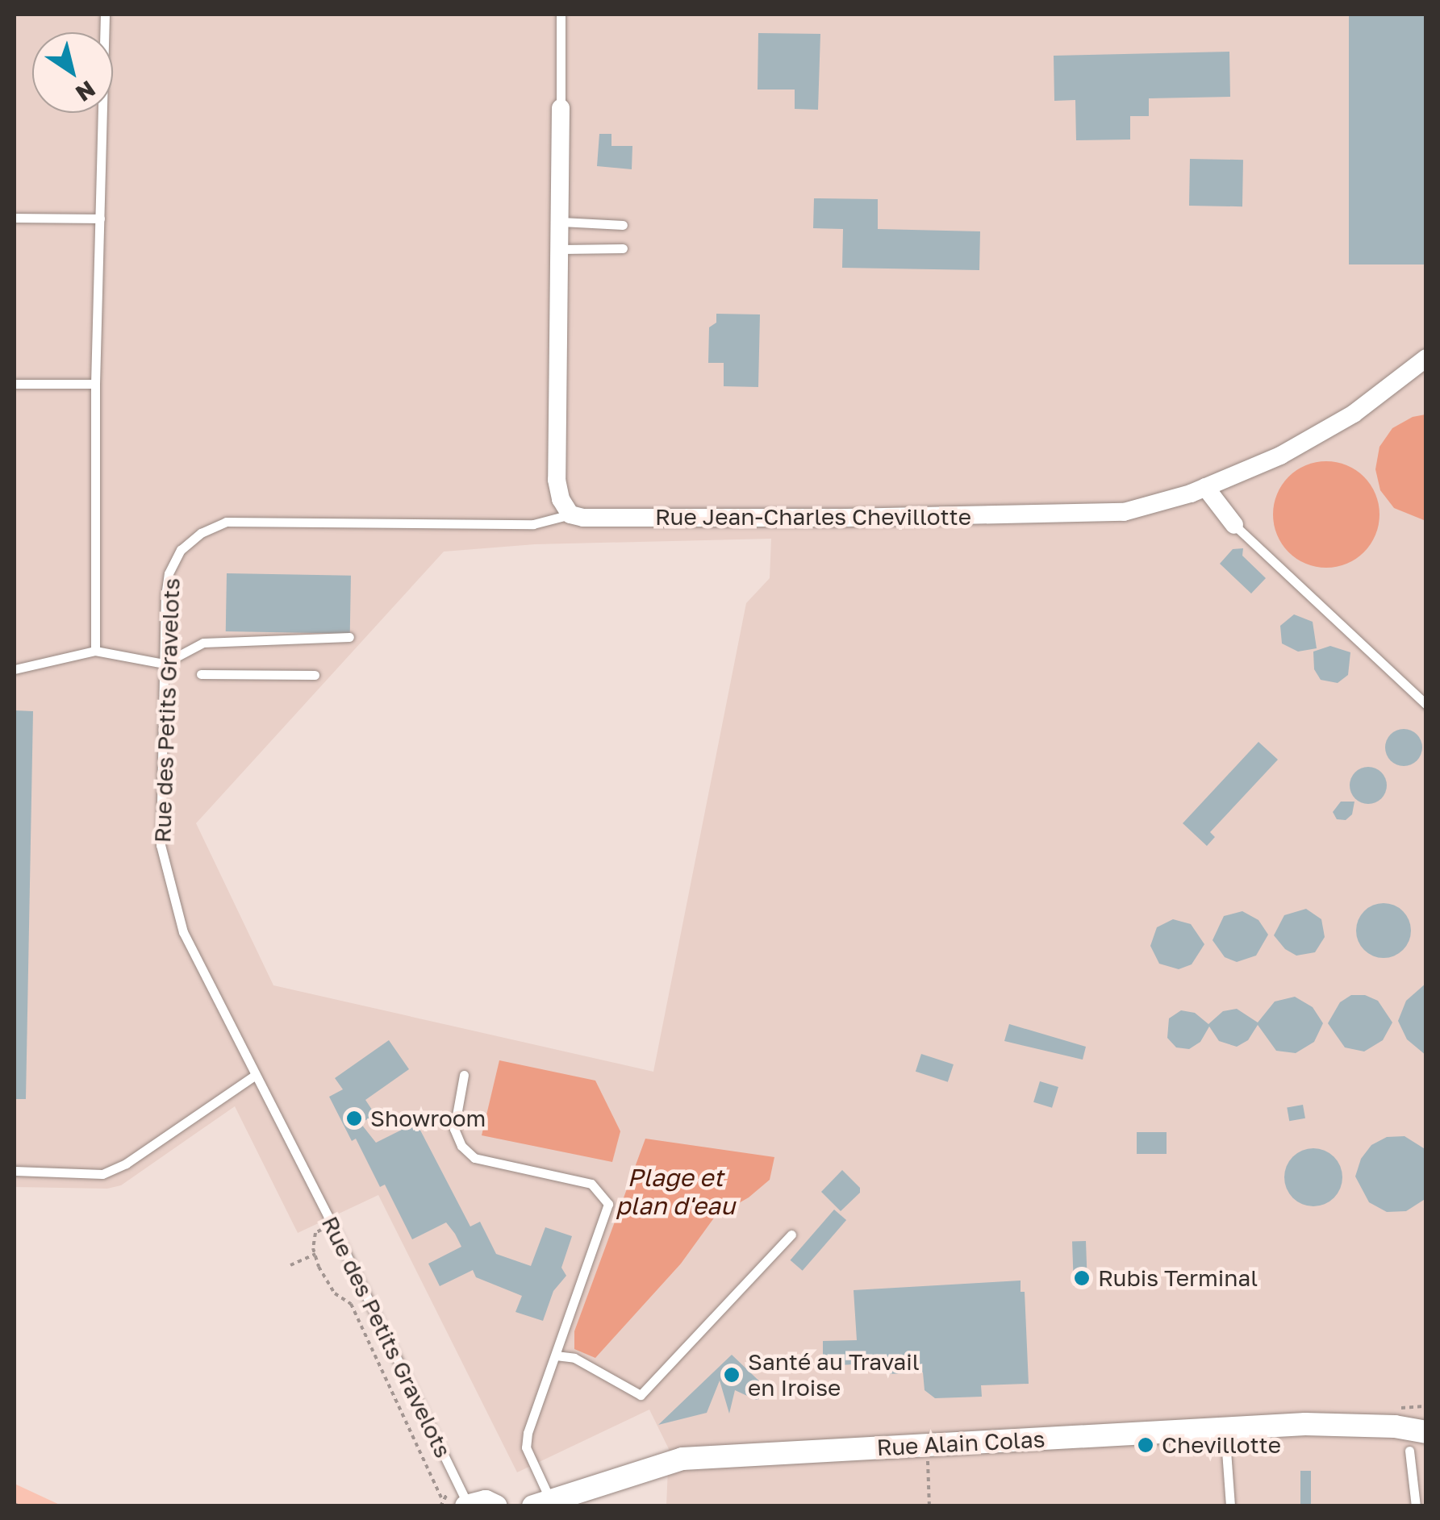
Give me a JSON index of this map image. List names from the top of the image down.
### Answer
{
  "streets": {
    "street": ["Rue Jean-Charles Chevillotte", "Rue Alain Colas"],
    "lane": ["Rue des Petits Gravelots"]
  },
  "crossings": [
    ["Rue Jean-Charles Chevillotte", "Rue des Petits Gravelots"]
  ],
  "water": ["Plage et plan d'eau"],
  "places": [
    "Showroom",
    "Rubis Terminal",
    "Santé au Travail en Iroise",
    "Chevillotte"
  ],
  "north": "bottom right"
}
